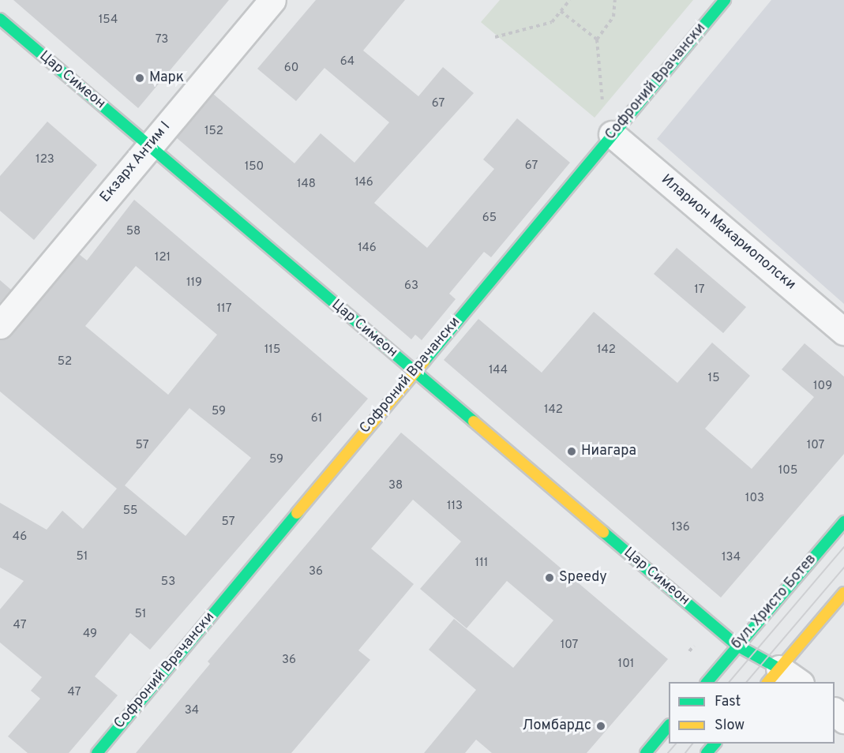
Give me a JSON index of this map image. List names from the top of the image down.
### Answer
{
  "streets": {
    "street": [
      "Цар Симеон",
      "Софроний Врачански",
      "Екзарх Антим I",
      "Иларион Макариополски",
      "бул. Христо Ботев"
    ]
  },
  "crossings": [
    ["Цар Симеон", "Софроний Врачански"],
    ["Цар Симеон", "Екзарх Антим I"],
    ["Цар Симеон", "бул. Христо Ботев"],
    ["Софроний Врачански", "Иларион Макариополски"]
  ],
  "places": [
    "Марк",
    "Ниагара",
    "Speedy",
    "Ломбардс"
  ],
  "house_numbers": [
    "154",
    "73",
    "64",
    "60",
    "67",
    "152",
    "123",
    "67",
    "150",
    "146",
    "148",
    "65",
    "58",
    "146",
    "121",
    "119",
    "63",
    "17",
    "117",
    "115",
    "142",
    "52",
    "144",
    "15",
    "109",
    "142",
    "59",
    "61",
    "57",
    "107",
    "59",
    "105",
    "38",
    "103",
    "113",
    "55",
    "57",
    "136",
    "46",
    "51",
    "134",
    "111",
    "36",
    "53",
    "51",
    "47",
    "49",
    "107",
    "36",
    "101",
    "47",
    "34"
  ],
  "legend": ["Fast", "Slow"]
}
